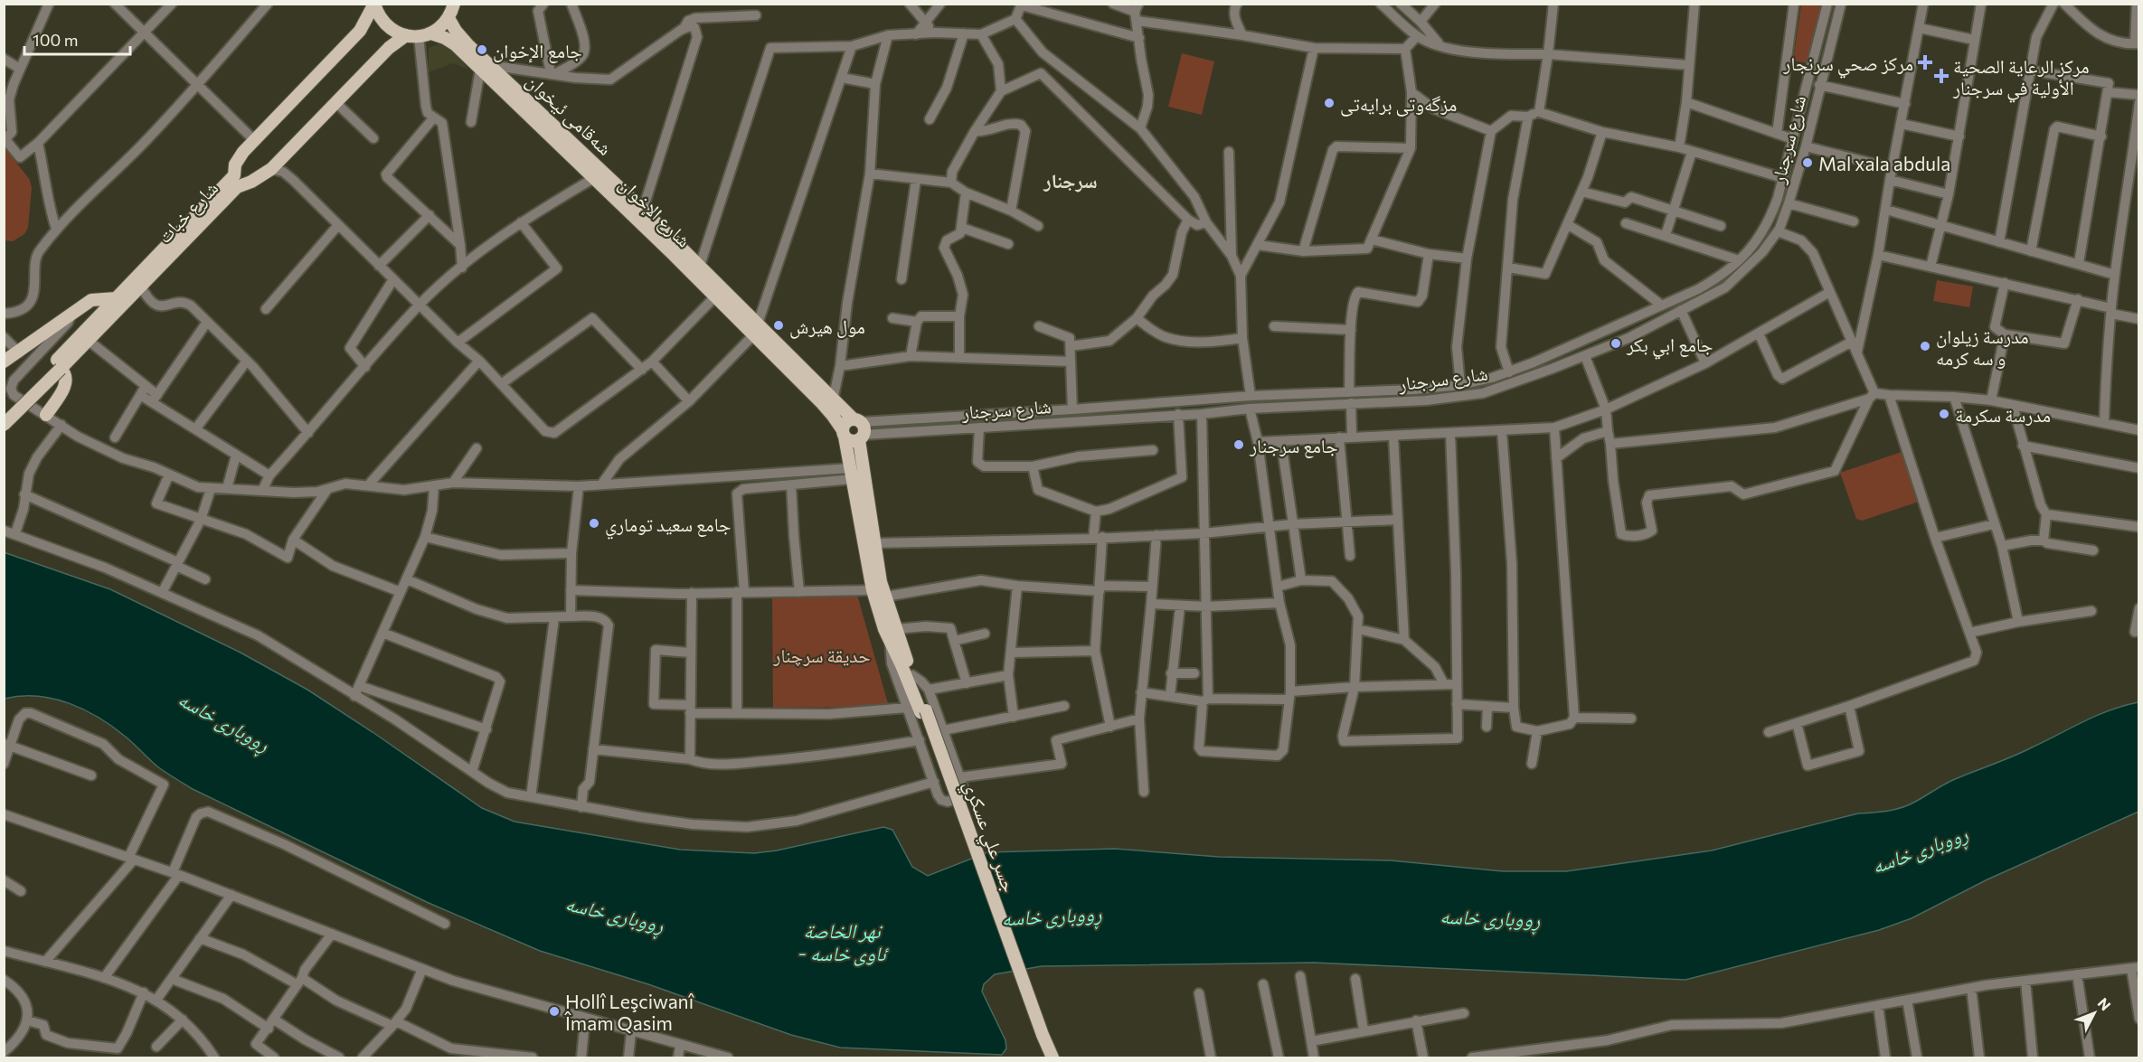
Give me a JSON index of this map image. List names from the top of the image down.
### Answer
{
  "streets": {
    "main road": [
      "شەقامی ئیخوان",
      "شارع خبات",
      "شارع الإخوان",
      "جسر علي عسكري"
    ],
    "street": ["شارع سرجنار"]
  },
  "crossings": [
    ["شەقامی ئیخوان", "شارع سرجنار"],
    ["شەقامی ئیخوان", "شارع الإخوان"]
  ],
  "districts": ["سرجنار"],
  "water": ["ڕووباری خاسە", "نهر الخاصة - ئاوی خاسە"],
  "parks": ["حديقة سرچنار"],
  "places": {
    "other": [
      "جامع الإخوان",
      "مزگەوتی برایەتی",
      "Mal xala abdula",
      "مول هيرش",
      "جامع ابي بكر",
      "مدرسة زيلوان و سه كرمه",
      "مدرسة سكرمة",
      "جامع سرجنار",
      "جامع سعيد توماري",
      "Hollî Leşciwanî Îmam Qasim"
    ],
    "health": ["مركز صحي سرنجار", "مركز الرعاية الصحية الأولية في سرجنار"]
  },
  "scale_bar": "100 m",
  "north": "top right"
}
